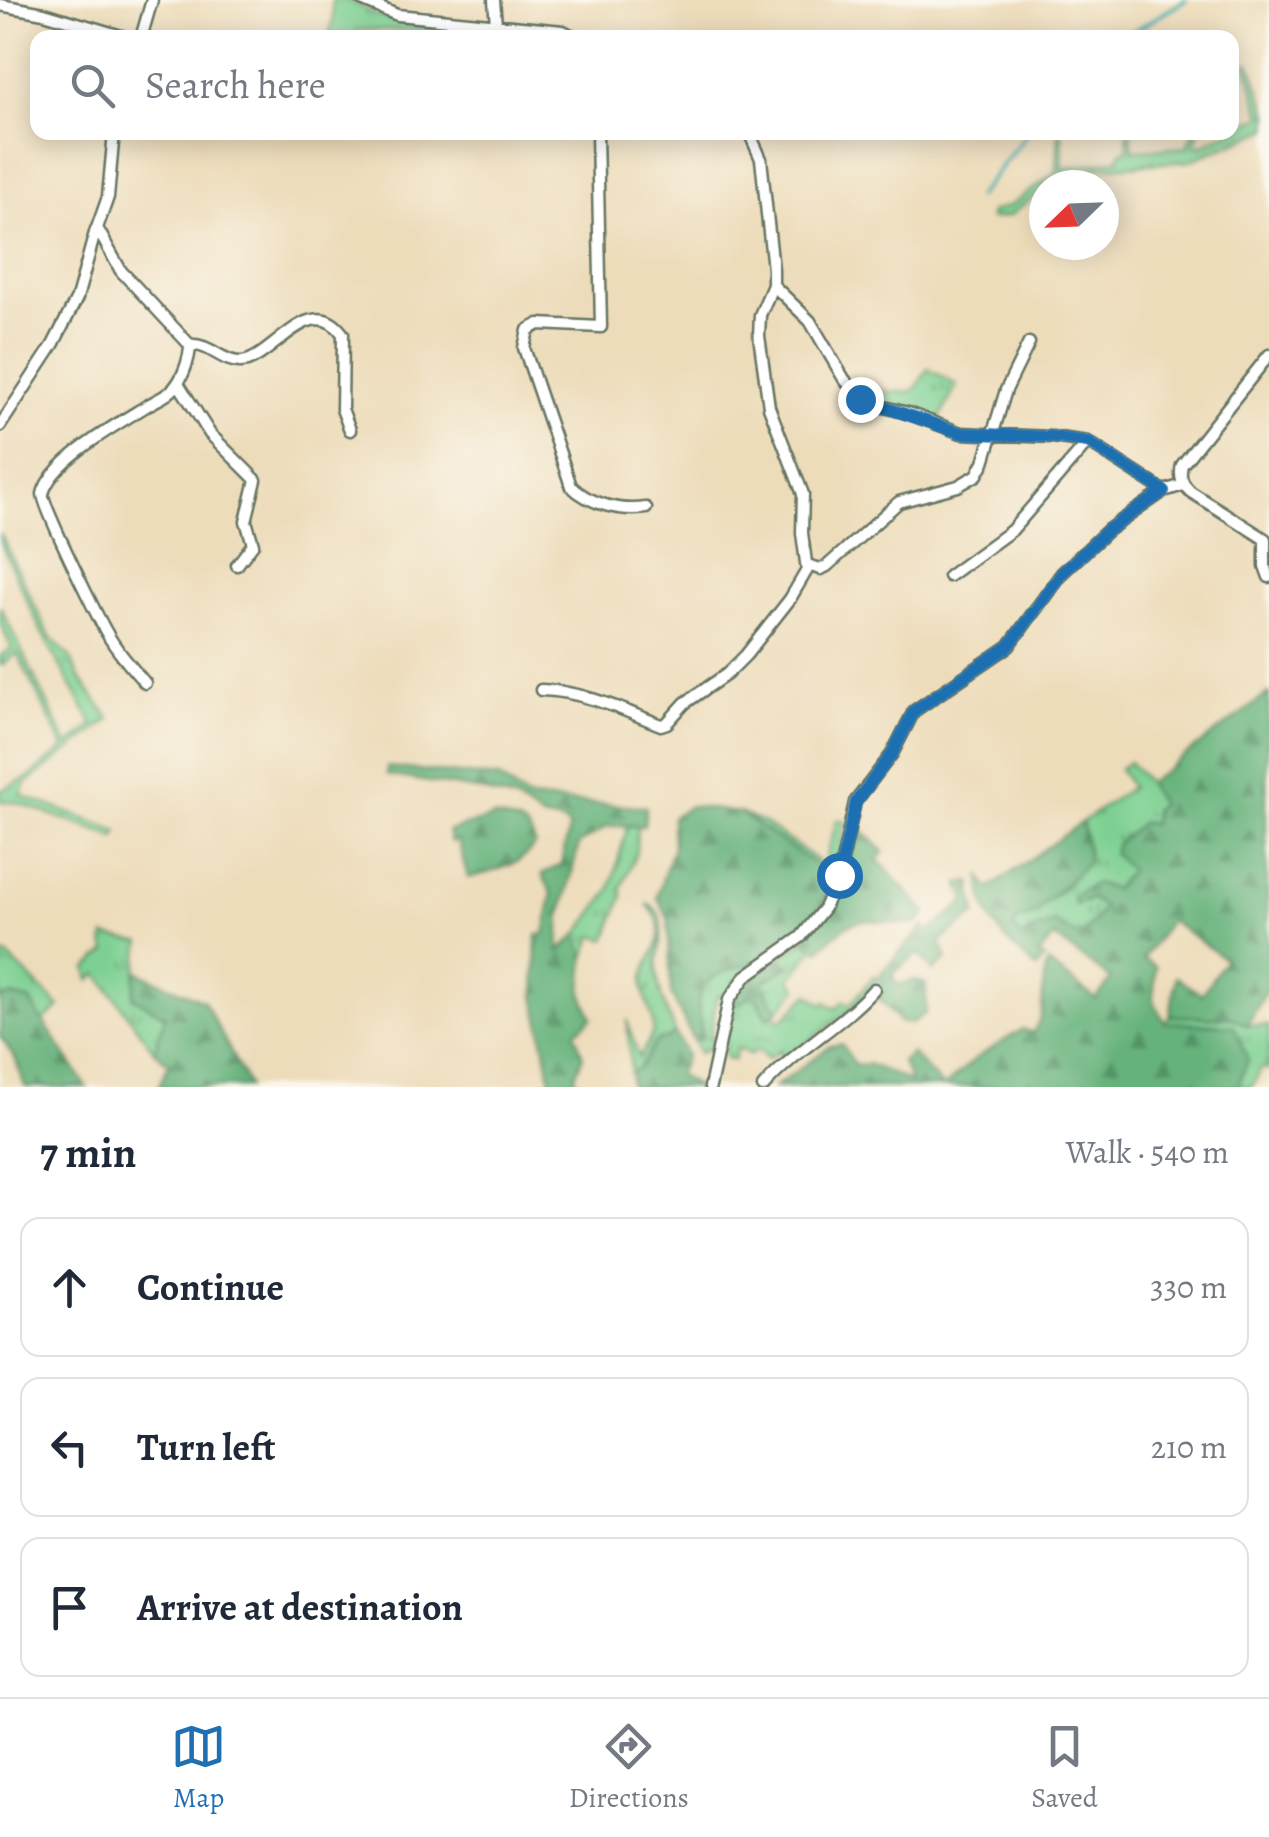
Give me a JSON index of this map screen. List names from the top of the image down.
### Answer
{
  "north": "bottom left",
  "page": {
    "search": "Search here",
    "heading": ["7 min", "Walk · 540 m"],
    "list": [
      ["Continue", "330 m"],
      ["Turn left", "210 m"],
      "Arrive at destination"
    ],
    "nav": ["Map", "Directions", "Saved"]
  }
}
